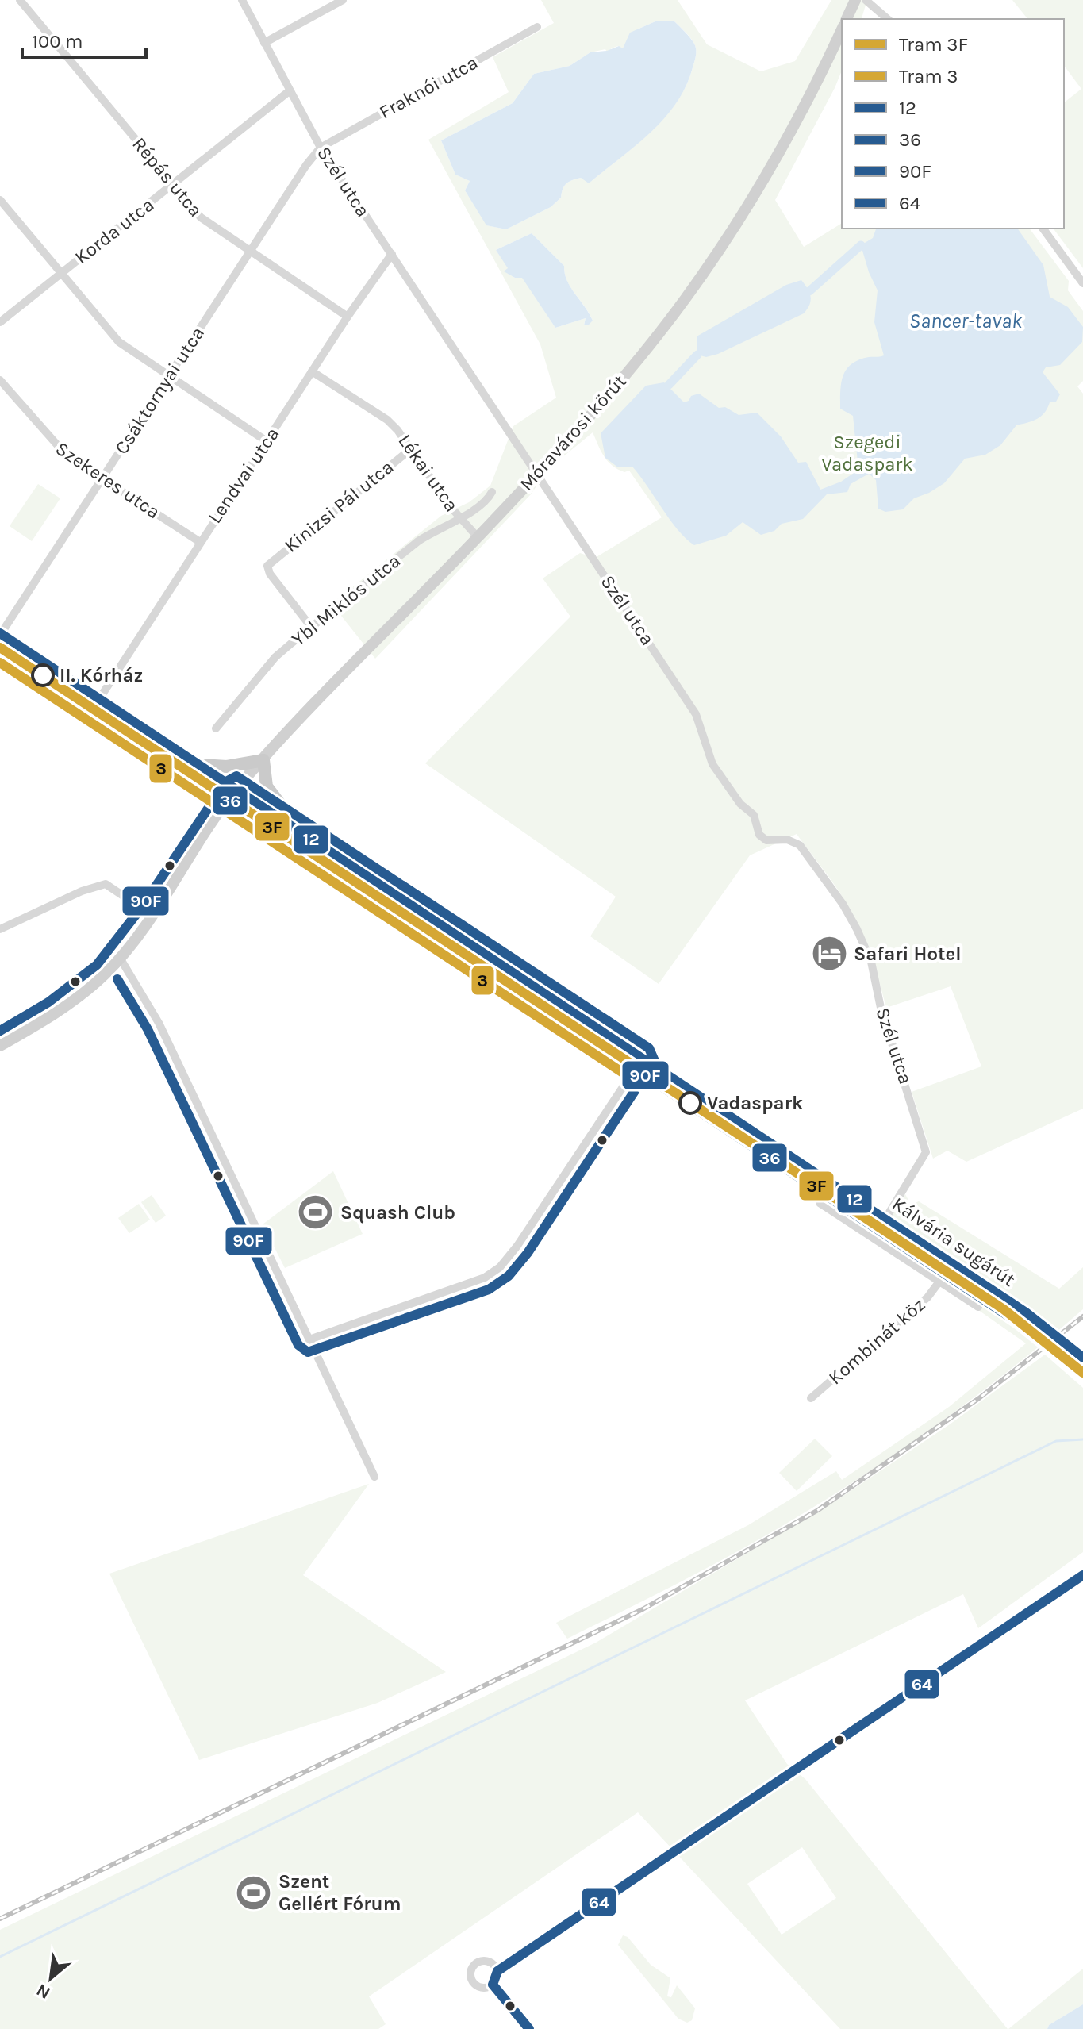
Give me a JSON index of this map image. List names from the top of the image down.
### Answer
{
  "streets": {
    "main road": ["Móravárosi körút", "Kálvária sugárút"],
    "street": [
      "Fraknói utca",
      "Répás utca",
      "Szél utca",
      "Korda utca",
      "Csáktornyai utca",
      "Lékai utca",
      "Lendvai utca",
      "Szekeres utca",
      "Kinizsi Pál utca",
      "Ybl Miklós utca",
      "Kombinát köz"
    ]
  },
  "crossings": [
    ["Fraknói utca", "Szél utca"],
    ["Fraknói utca", "Csáktornyai utca"],
    ["Répás utca", "Korda utca"],
    ["Répás utca", "Csáktornyai utca"],
    ["Répás utca", "Lendvai utca"],
    ["Szél utca", "Korda utca"],
    ["Szél utca", "Csáktornyai utca"],
    ["Szél utca", "Móravárosi körút"],
    ["Szél utca", "Lendvai utca"],
    ["Szél utca", "Kálvária sugárút"],
    ["Csáktornyai utca", "Szekeres utca"],
    ["Csáktornyai utca", "Kálvária sugárút"],
    ["Móravárosi körút", "Lékai utca"],
    ["Móravárosi körút", "Kálvária sugárút"],
    ["Lékai utca", "Lendvai utca"],
    ["Lékai utca", "Kinizsi Pál utca"],
    ["Lékai utca", "Ybl Miklós utca"],
    ["Lendvai utca", "Szekeres utca"],
    ["Lendvai utca", "Kálvária sugárút"],
    ["Kinizsi Pál utca", "Ybl Miklós utca"]
  ],
  "water": ["Sancer-tavak"],
  "parks": ["Szegedi Vadaspark"],
  "places": {
    "other": ["II. Kórház", "Vadaspark"],
    "hotel": ["Safari Hotel"],
    "sports": ["Squash Club", "Szent Gellért Fórum"]
  },
  "lines": [
    "transit line 12",
    "tram line 3F",
    "transit line 36",
    "tram line 3",
    "transit line 90F",
    "transit line 64"
  ],
  "legend": [
    "Tram 3F",
    "Tram 3",
    "12",
    "36",
    "90F",
    "64"
  ],
  "scale_bar": "100 m",
  "north": "bottom left"
}
